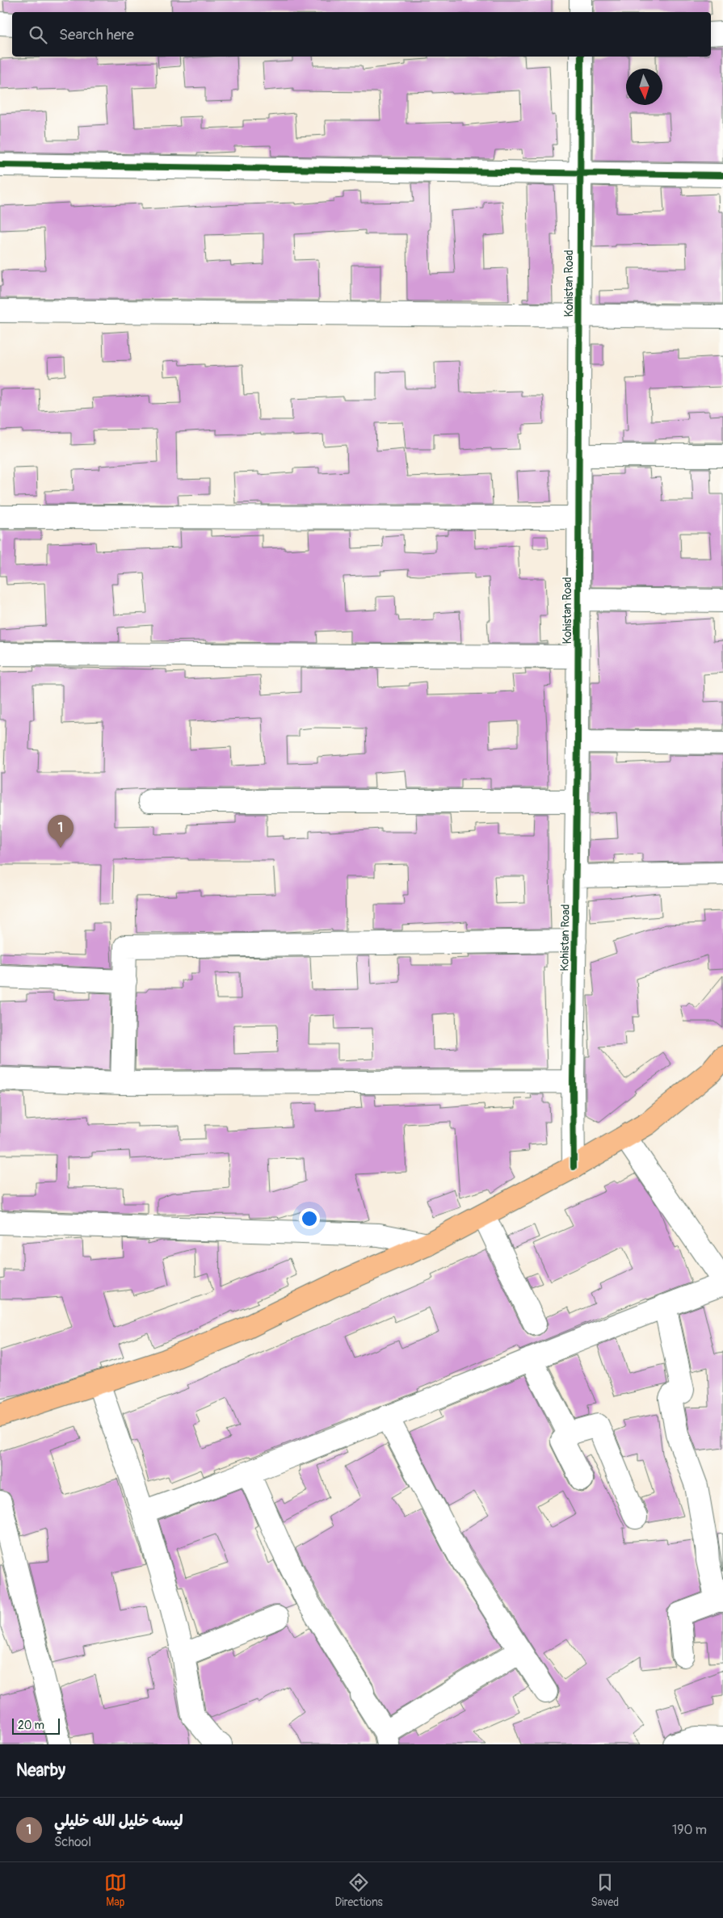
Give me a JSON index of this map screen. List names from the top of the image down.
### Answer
{
  "streets": {
    "street": ["Kohistan Road"]
  },
  "scale_bar": "20 m",
  "north": "bottom",
  "page": {
    "search": "Search here",
    "pins": "1",
    "scale": "20 m",
    "heading": "Nearby",
    "list": [
      {
        "mark": "1",
        "name": "ليسه خليل الله خليلي",
        "note": "School",
        "value": "190 m"
      }
    ],
    "nav": ["Map", "Directions", "Saved"]
  }
}
